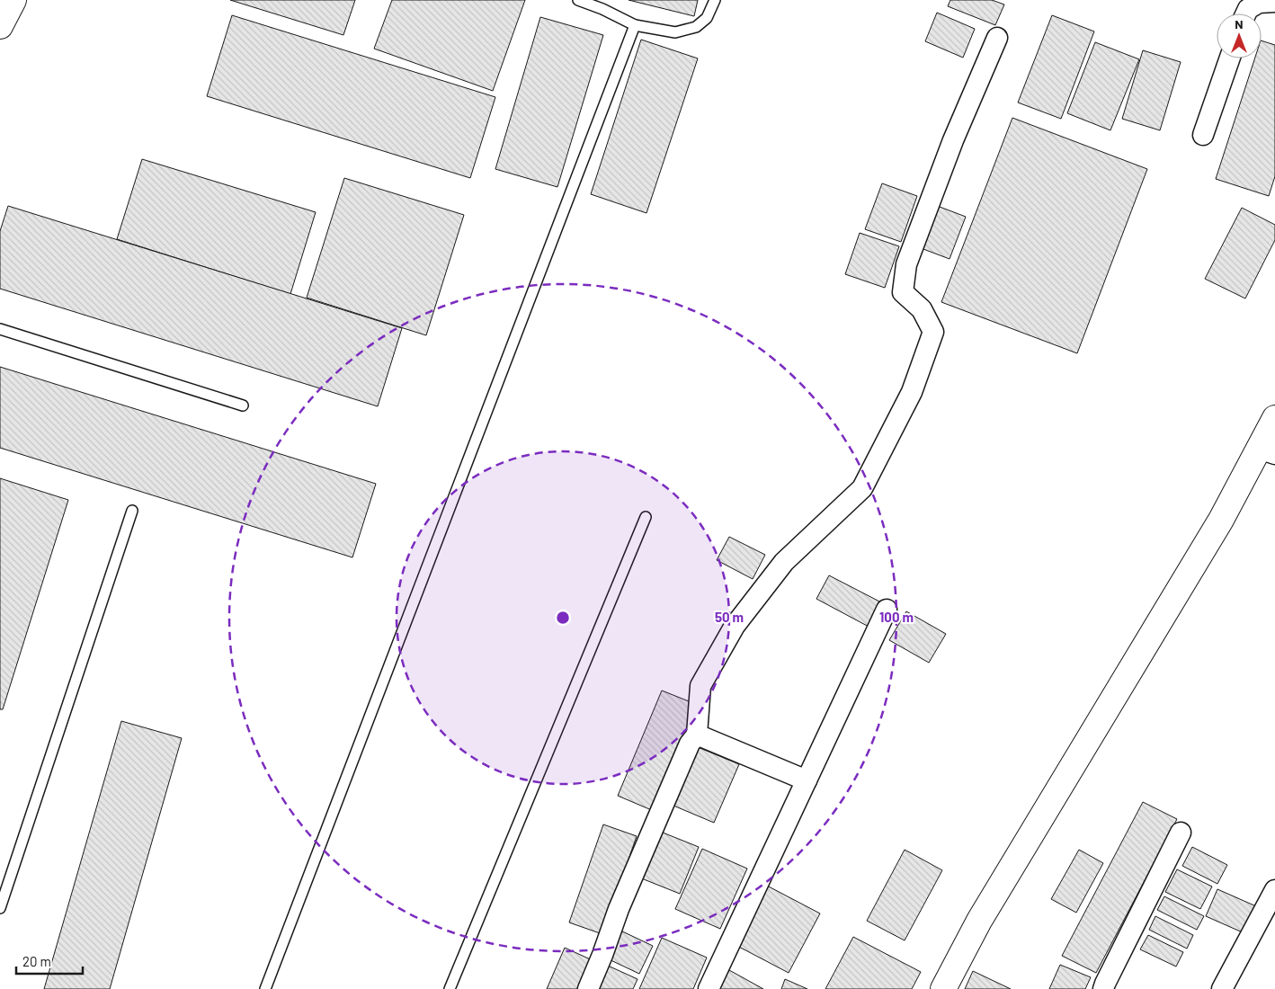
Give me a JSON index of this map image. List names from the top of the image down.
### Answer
{
  "scale_bar": "20 m",
  "north": "top",
  "rings": ["50 m", "100 m"]
}
